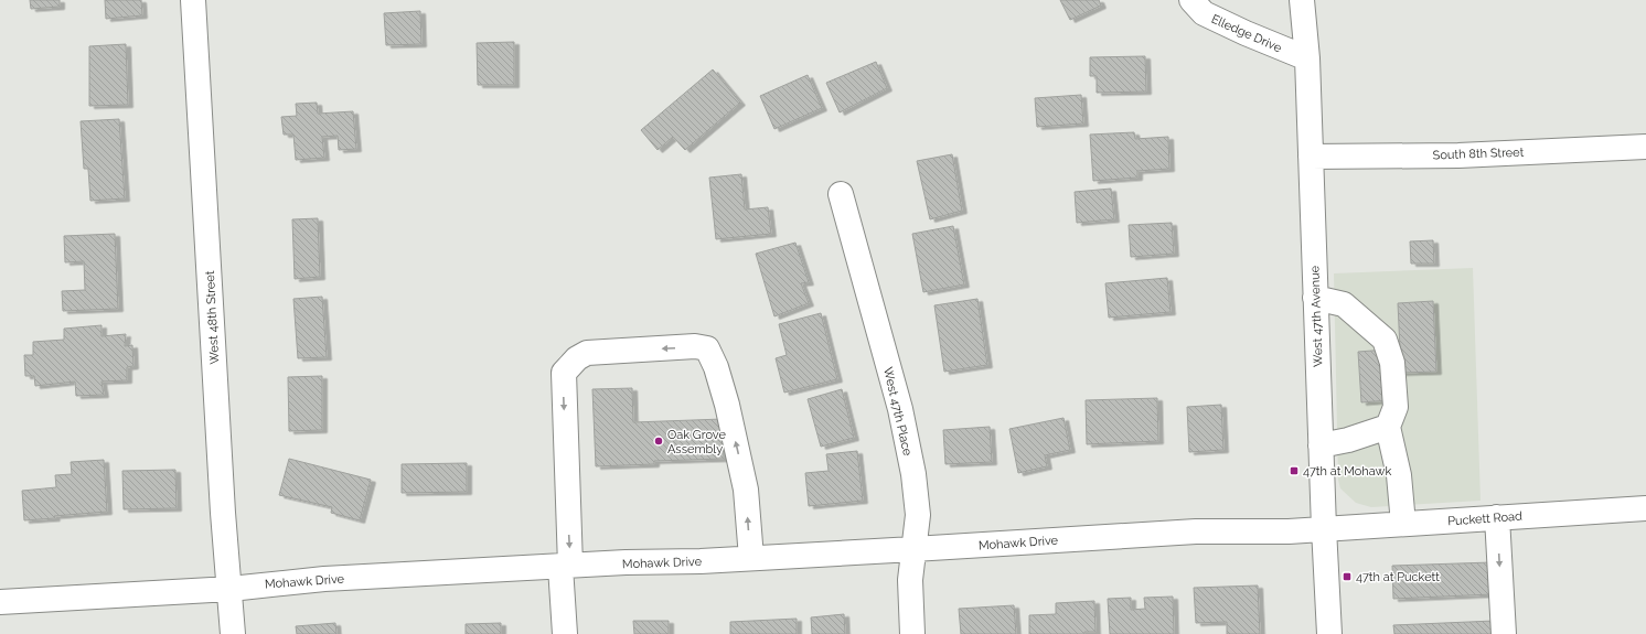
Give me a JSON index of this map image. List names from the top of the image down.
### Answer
{
  "streets": {
    "street": [
      "Elledge Drive",
      "South 8th Street",
      "West 47th Avenue",
      "West 48th Street",
      "West 47th Place",
      "Puckett Road",
      "Mohawk Drive"
    ]
  },
  "crossings": [
    ["Elledge Drive", "West 47th Avenue"],
    ["South 8th Street", "West 47th Avenue"],
    ["West 47th Avenue", "Puckett Road"],
    ["West 47th Avenue", "Mohawk Drive"],
    ["West 48th Street", "Mohawk Drive"],
    ["West 47th Place", "Mohawk Drive"],
    ["Puckett Road", "Mohawk Drive"]
  ],
  "places": {
    "other": ["Oak Grove Assembly"],
    "transit": ["47th at Mohawk", "47th at Puckett"]
  }
}
